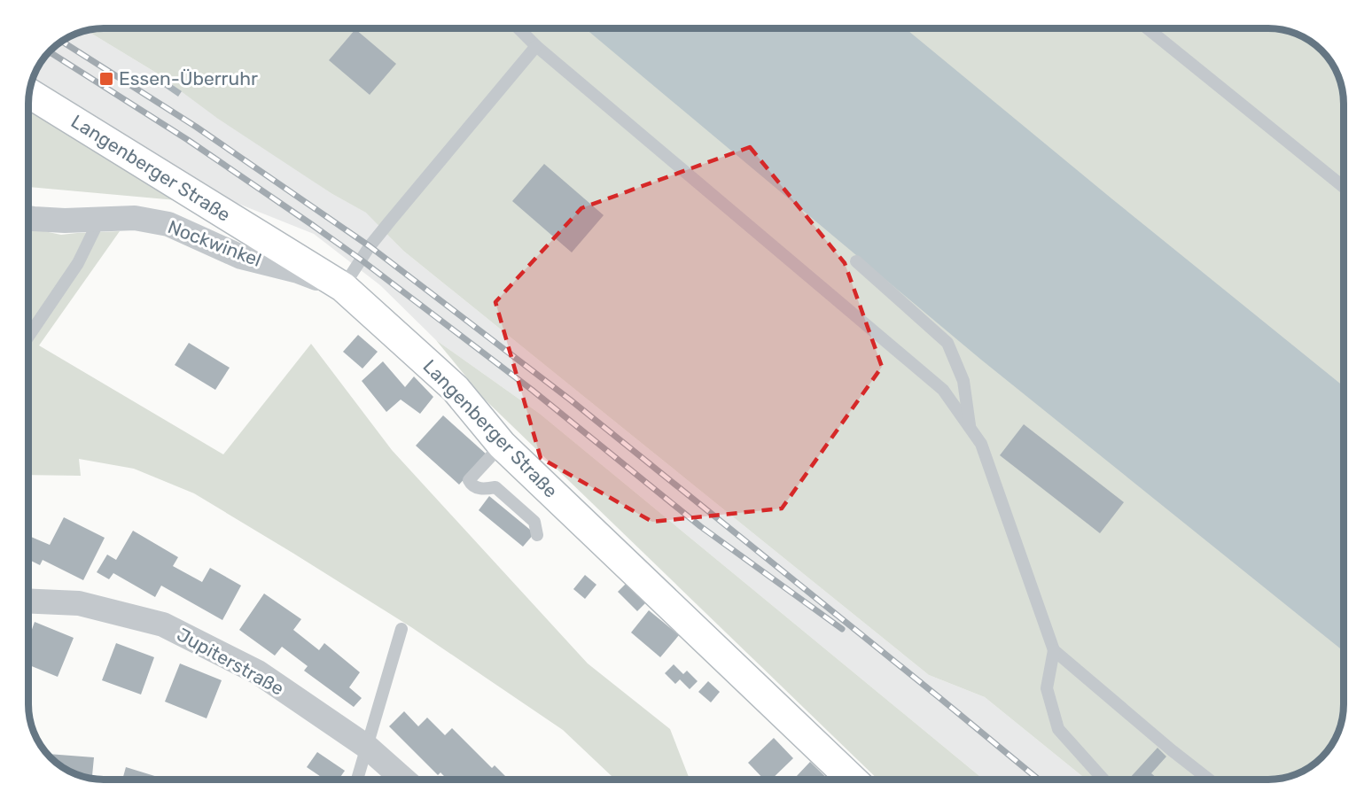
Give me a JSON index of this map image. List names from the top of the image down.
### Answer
{
  "streets": {
    "main road": ["Langenberger Straße"],
    "street": ["Nockwinkel", "Jupiterstraße"]
  },
  "crossings": [
    ["Langenberger Straße", "Nockwinkel"]
  ],
  "places": {
    "transit": ["Essen-Überruhr"]
  }
}
